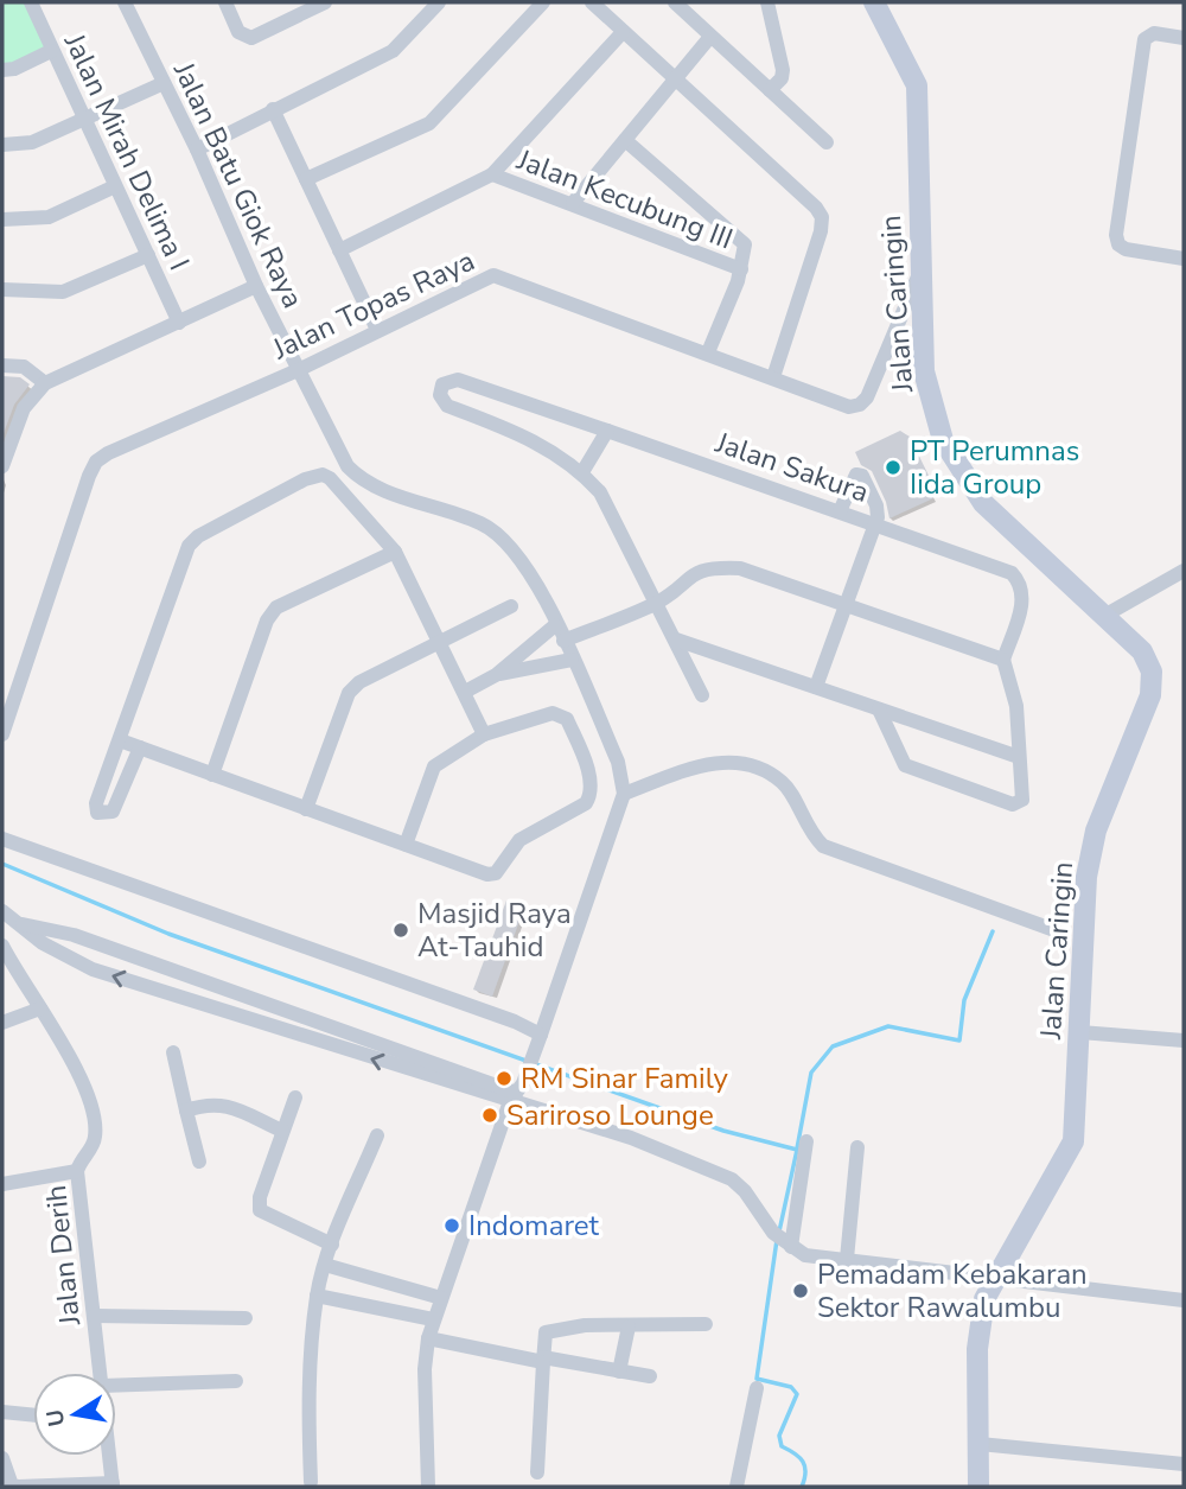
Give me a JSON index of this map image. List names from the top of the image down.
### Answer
{
  "streets": {
    "main road": ["Jalan Caringin"],
    "street": [
      "Jalan Mirah Delima I",
      "Jalan Batu Giok Raya",
      "Jalan Kecubung III",
      "Jalan Topas Raya",
      "Jalan Sakura",
      "Jalan Derih"
    ]
  },
  "crossings": [
    ["Jalan Batu Giok Raya", "Jalan Topas Raya"],
    ["Jalan Caringin", "Jalan Topas Raya"]
  ],
  "places": [
    "PT Perumnas Iida Group",
    "Masjid Raya At-Tauhid",
    "RM Sinar Family",
    "Sariroso Lounge",
    "Indomaret",
    "Pemadam Kebakaran Sektor Rawalumbu"
  ],
  "north": "left"
}
